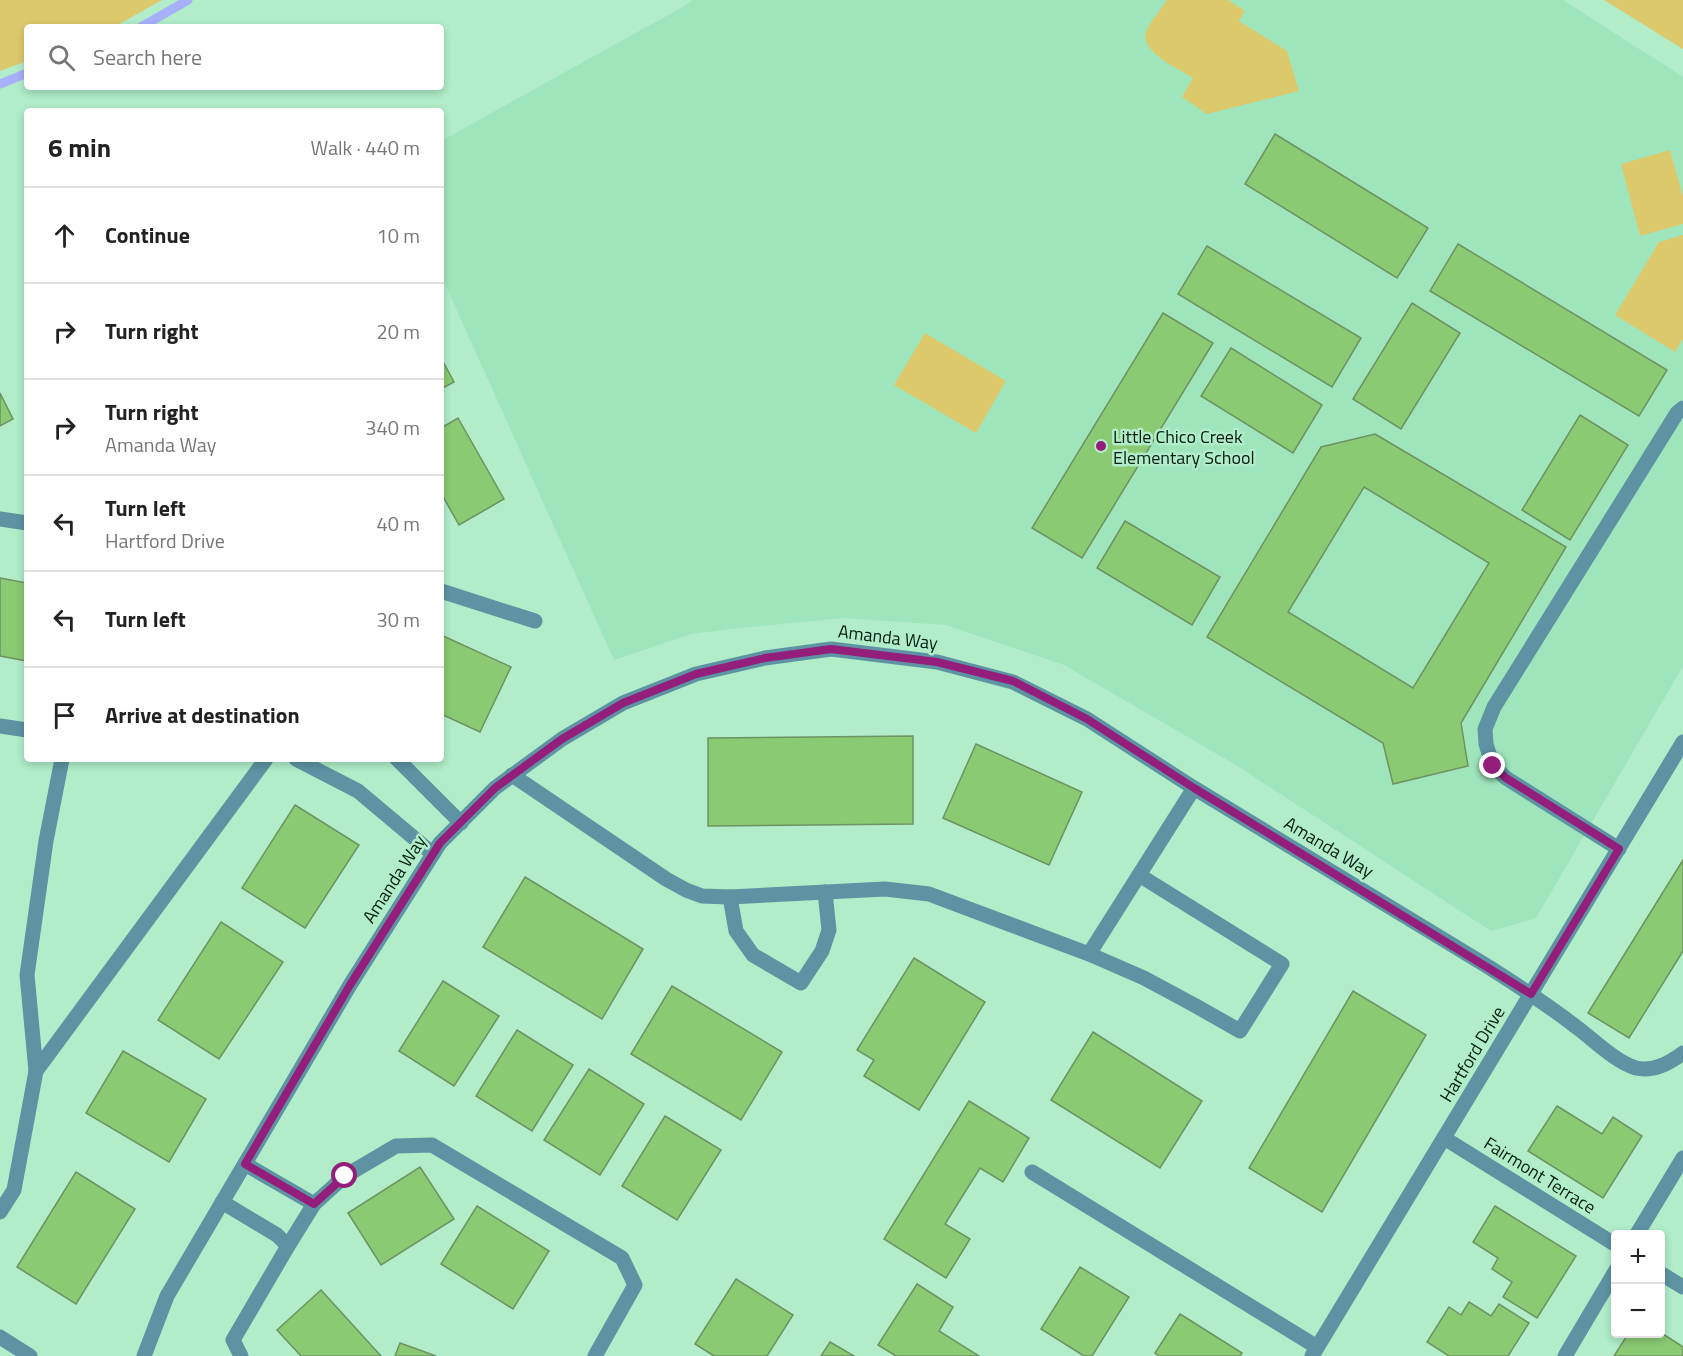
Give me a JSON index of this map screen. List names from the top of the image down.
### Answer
{
  "streets": {
    "street": ["Amanda Way", "Hartford Drive", "Fairmont Terrace"]
  },
  "crossings": [
    ["Amanda Way", "Hartford Drive"],
    ["Hartford Drive", "Fairmont Terrace"]
  ],
  "places": ["Little Chico Creek Elementary School"],
  "page": {
    "search": "Search here",
    "heading": ["6 min", "Walk · 440 m"],
    "list": [
      ["Continue", "10 m"],
      ["Turn right", "20 m"],
      ["Turn right", "Amanda Way", "340 m"],
      ["Turn left", "Hartford Drive", "40 m"],
      ["Turn left", "30 m"],
      "Arrive at destination"
    ],
    "map_buttons": ["+", "−"]
  }
}
